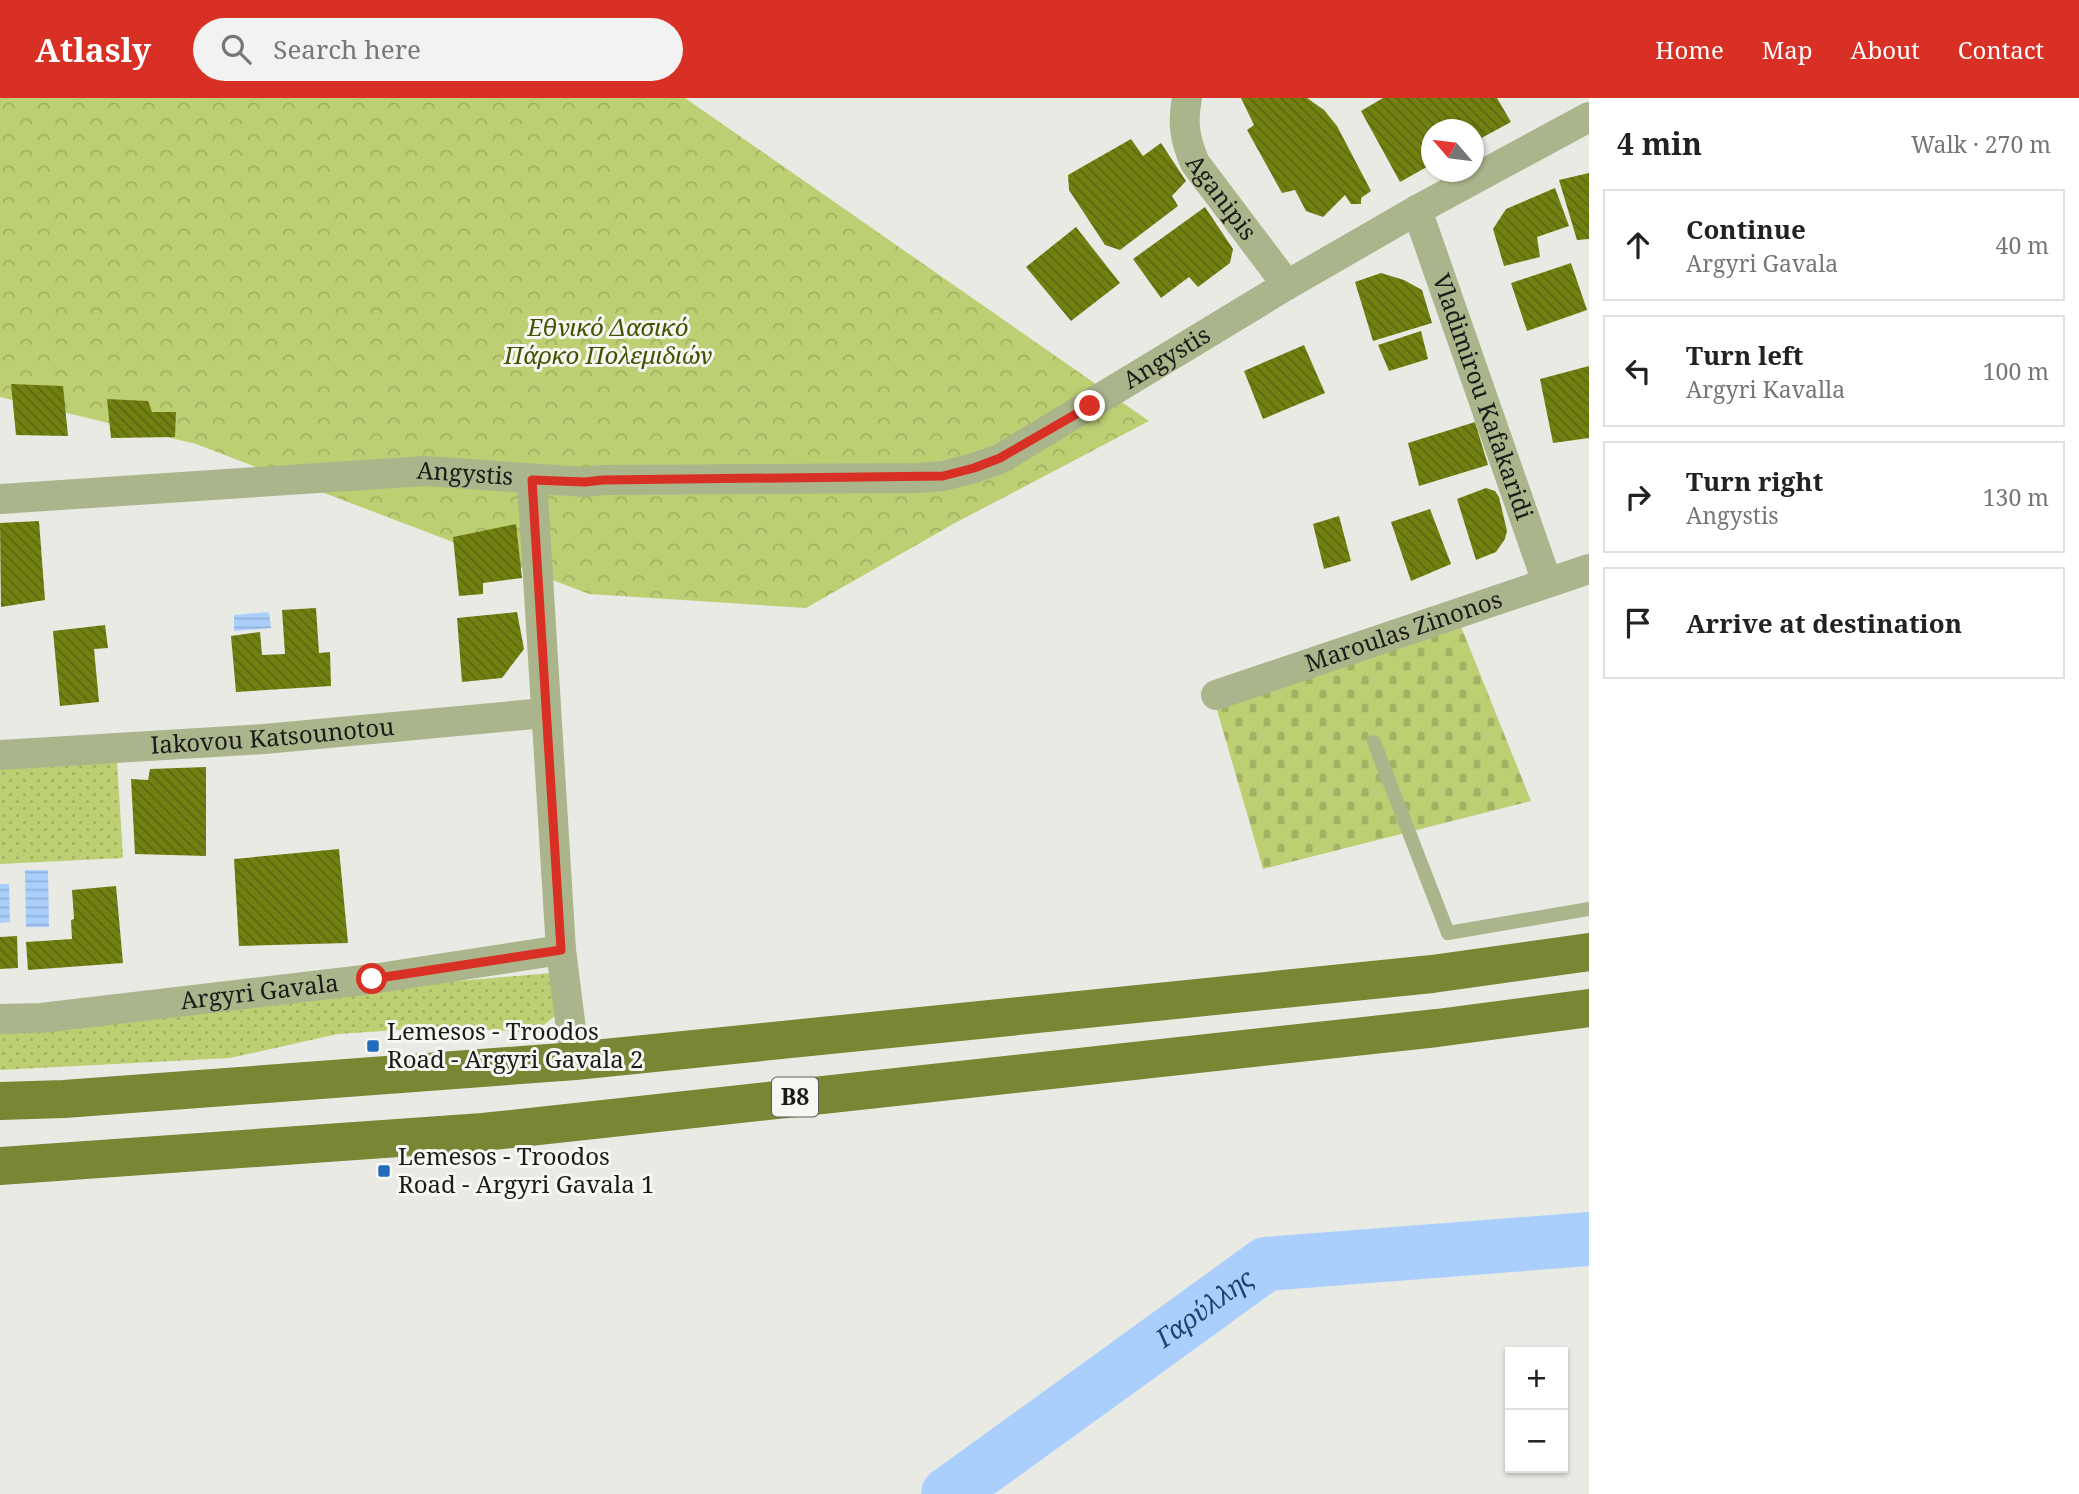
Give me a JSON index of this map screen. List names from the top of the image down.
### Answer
{
  "streets": {
    "main road": ["B8"],
    "street": [
      "Aganipis",
      "Angystis",
      "Vladimirou Kafakaridi",
      "Maroulas Zinonos",
      "Iakovou Katsounotou",
      "Argyri Gavala"
    ]
  },
  "crossings": [
    ["Aganipis", "Angystis"],
    ["Angystis", "Vladimirou Kafakaridi"],
    ["Vladimirou Kafakaridi", "Maroulas Zinonos"]
  ],
  "water": ["Γαρύλλης"],
  "parks": ["Εθνικό Δασικό Πάρκο Πολεμιδιών"],
  "places": {
    "transit": ["Lemesos - Troodos Road - Argyri Gavala 2", "Lemesos - Troodos Road - Argyri Gavala 1"]
  },
  "north": "top left",
  "page": {
    "header": "Atlasly",
    "search": "Search here",
    "nav": [
      "Home",
      "Map",
      "About",
      "Contact"
    ],
    "heading": ["4 min", "Walk · 270 m"],
    "list": [
      ["Continue", "Argyri Gavala", "40 m"],
      ["Turn left", "Argyri Kavalla", "100 m"],
      ["Turn right", "Angystis", "130 m"],
      "Arrive at destination"
    ],
    "map_buttons": ["+", "−"]
  }
}
